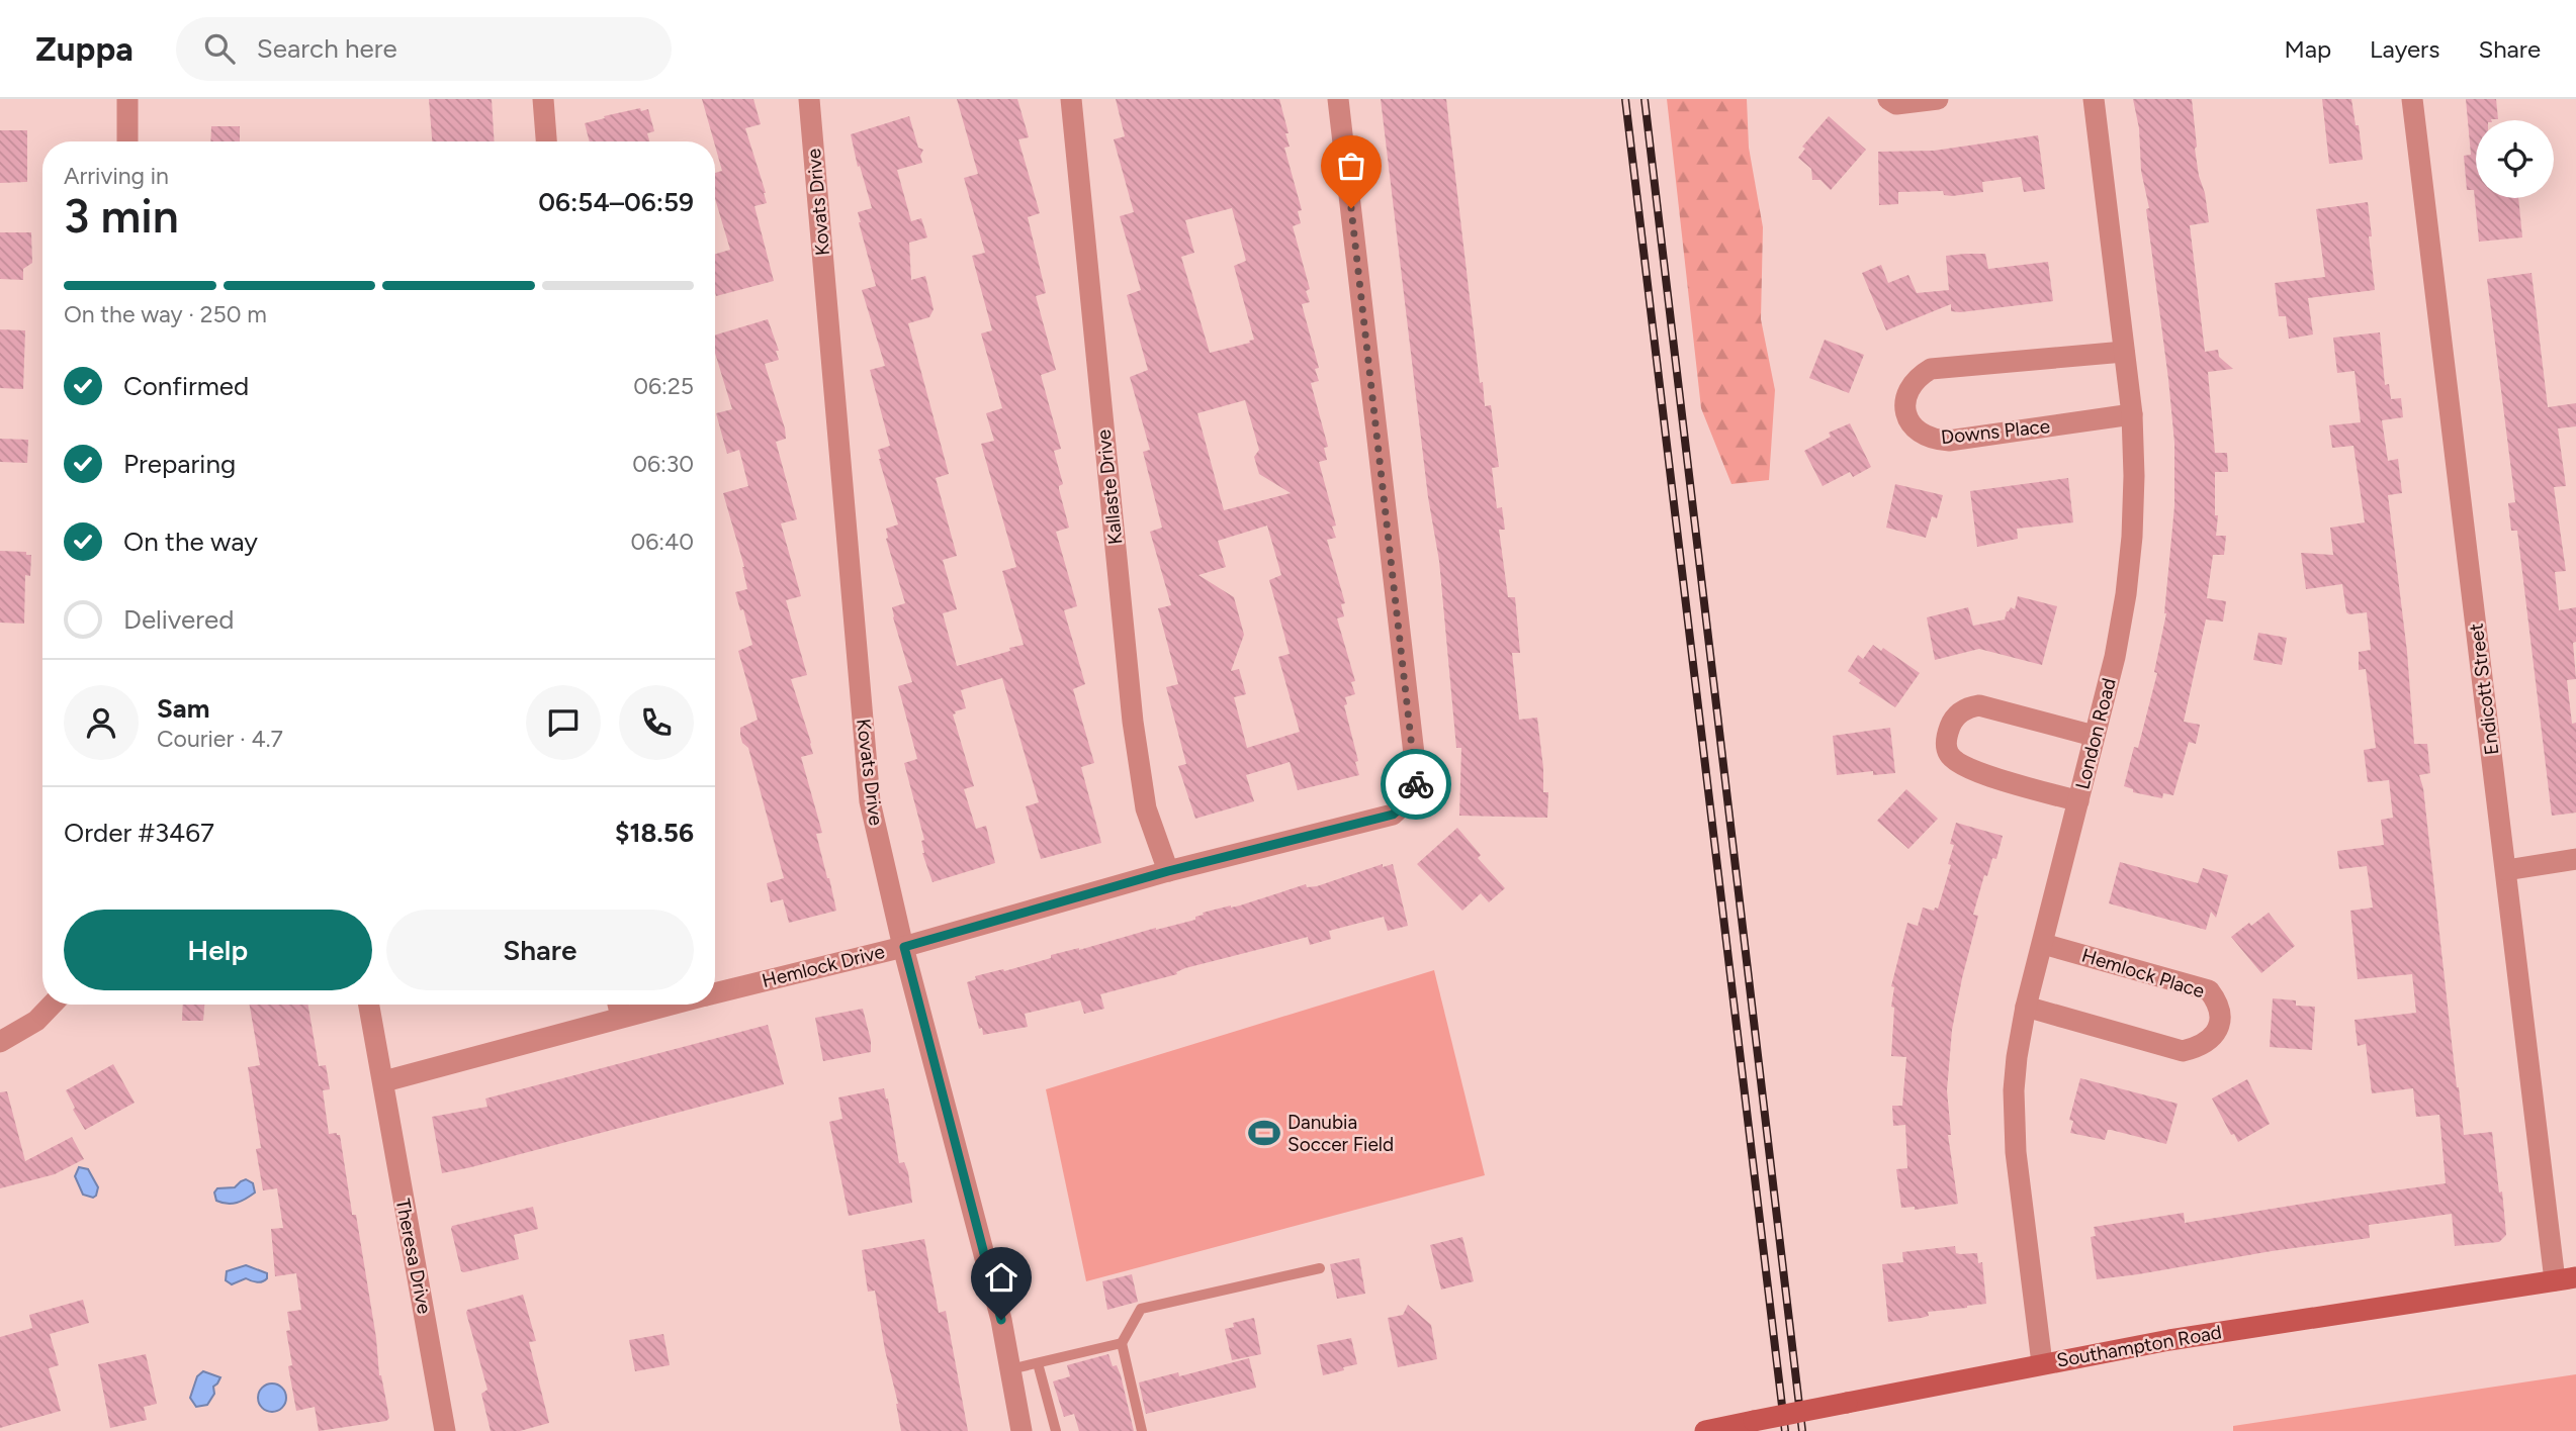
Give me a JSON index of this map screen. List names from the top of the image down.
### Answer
{
  "streets": {
    "street": [
      "Kovats Drive",
      "Downs Place",
      "Kallaste Drive",
      "Endicott Street",
      "London Road",
      "Hemlock Drive",
      "Hemlock Place",
      "Theresa Drive",
      "Southampton Road"
    ]
  },
  "crossings": [
    ["Kovats Drive", "Hemlock Drive"],
    ["Downs Place", "London Road"],
    ["Kallaste Drive", "Hemlock Drive"],
    ["Endicott Street", "Southampton Road"],
    ["London Road", "Hemlock Place"],
    ["London Road", "Southampton Road"],
    ["Hemlock Drive", "Theresa Drive"]
  ],
  "places": {
    "sports": ["Danubia Soccer Field"]
  },
  "page": {
    "header": "Zuppa",
    "search": "Search here",
    "nav": ["Map", "Layers", "Share"],
    "heading": ["3 min", "Arriving in", "06:54–06:59"],
    "panel": [
      "Sam",
      "Courier · 4.7",
      "Order #3467",
      "$18.56"
    ],
    "bar": "On the way · 250 m",
    "list": [
      ["Confirmed", "06:25"],
      ["Preparing", "06:30"],
      ["On the way", "06:40"],
      "Delivered"
    ],
    "buttons": ["Help", "Share"]
  }
}
